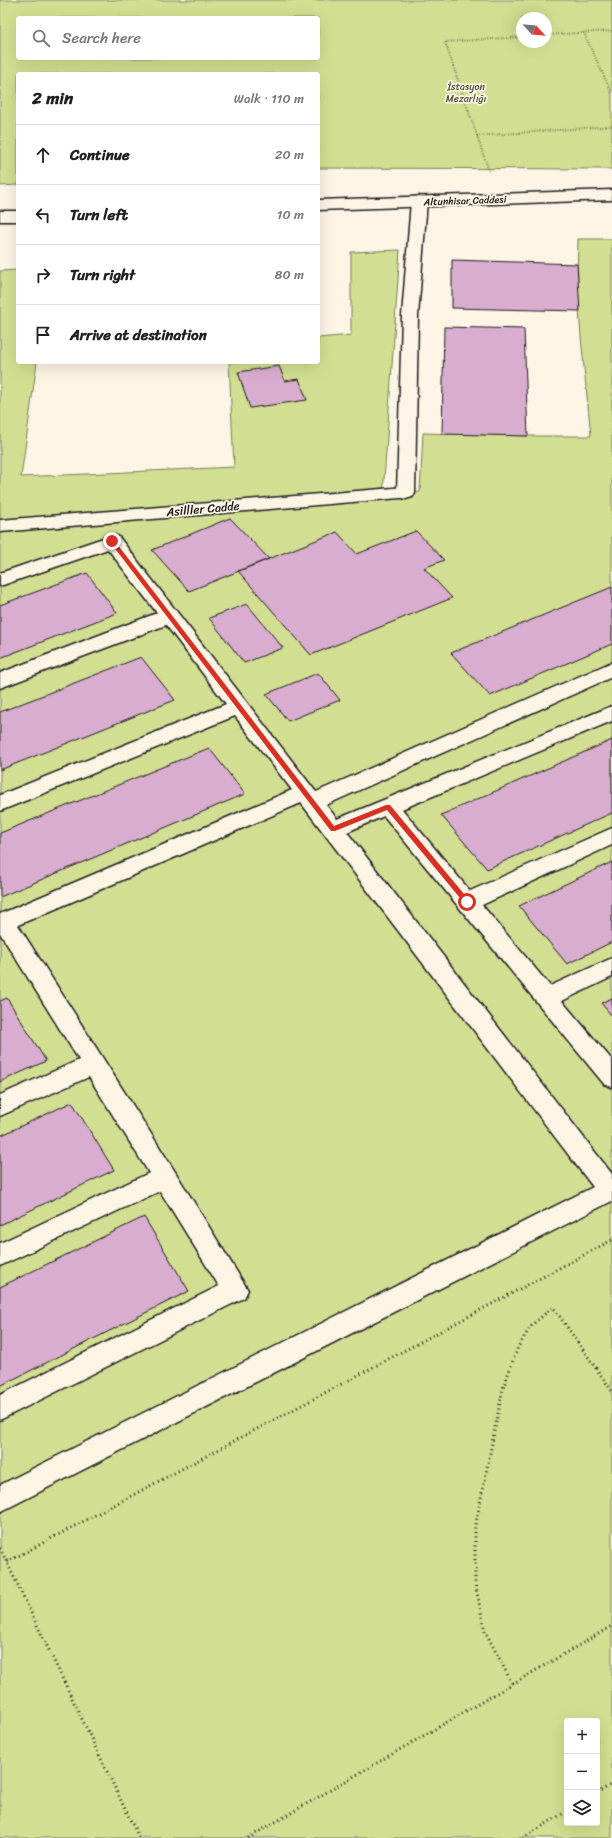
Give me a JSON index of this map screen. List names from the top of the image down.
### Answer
{
  "streets": {
    "street": ["Altunhisar Caddesi", "Asilller Cadde"]
  },
  "crossings": [
    ["Altunhisar Caddesi", "Asilller Cadde"]
  ],
  "parks": ["İstasyon Mezarlığı"],
  "north": "bottom right",
  "page": {
    "search": "Search here",
    "heading": ["2 min", "Walk · 110 m"],
    "list": [
      ["Continue", "20 m"],
      ["Turn left", "10 m"],
      ["Turn right", "80 m"],
      "Arrive at destination"
    ],
    "map_buttons": ["+", "−"]
  }
}
